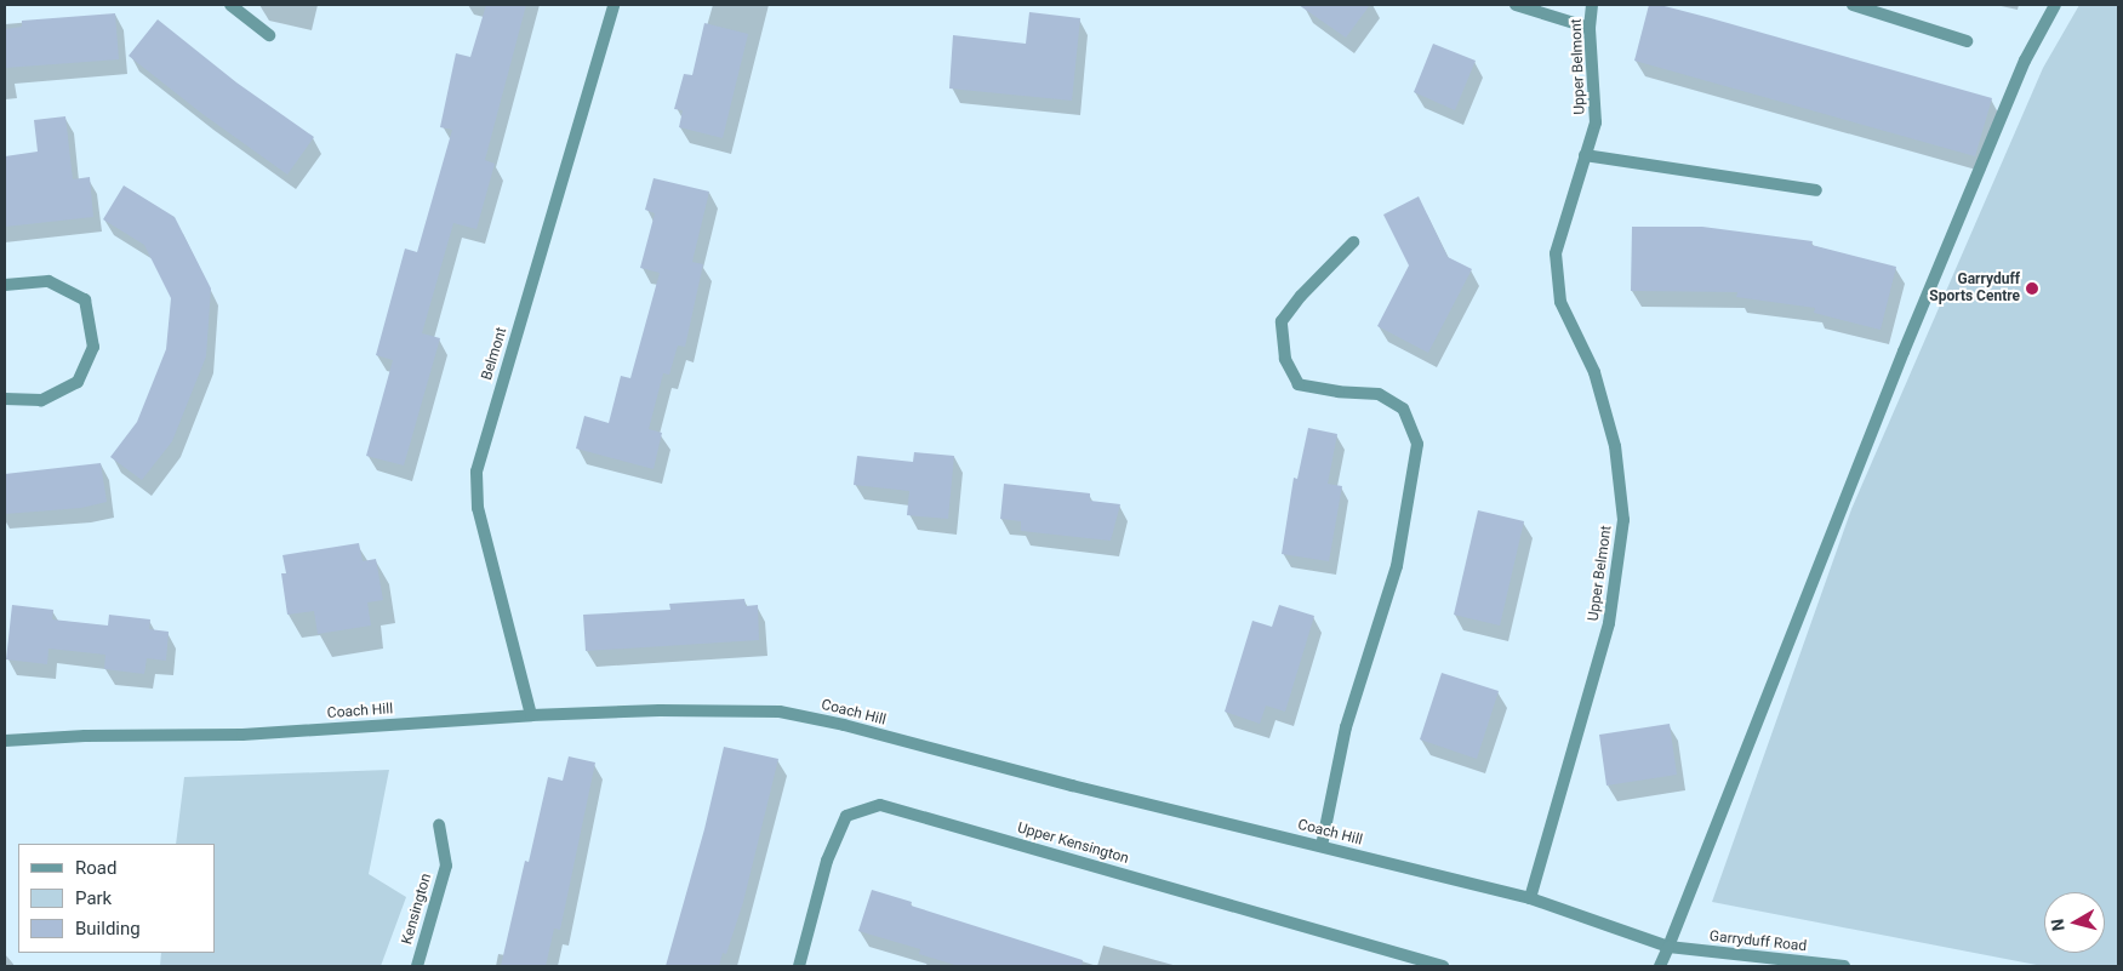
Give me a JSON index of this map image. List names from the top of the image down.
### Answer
{
  "streets": {
    "street": [
      "Upper Belmont",
      "Belmont",
      "Coach Hill",
      "Upper Kensington",
      "Kensington",
      "Garryduff Road"
    ]
  },
  "crossings": [
    ["Upper Belmont", "Coach Hill"],
    ["Belmont", "Coach Hill"],
    ["Coach Hill", "Garryduff Road"]
  ],
  "places": ["Garryduff Sports Centre"],
  "legend": ["Road", "Park", "Building"],
  "north": "left"
}
